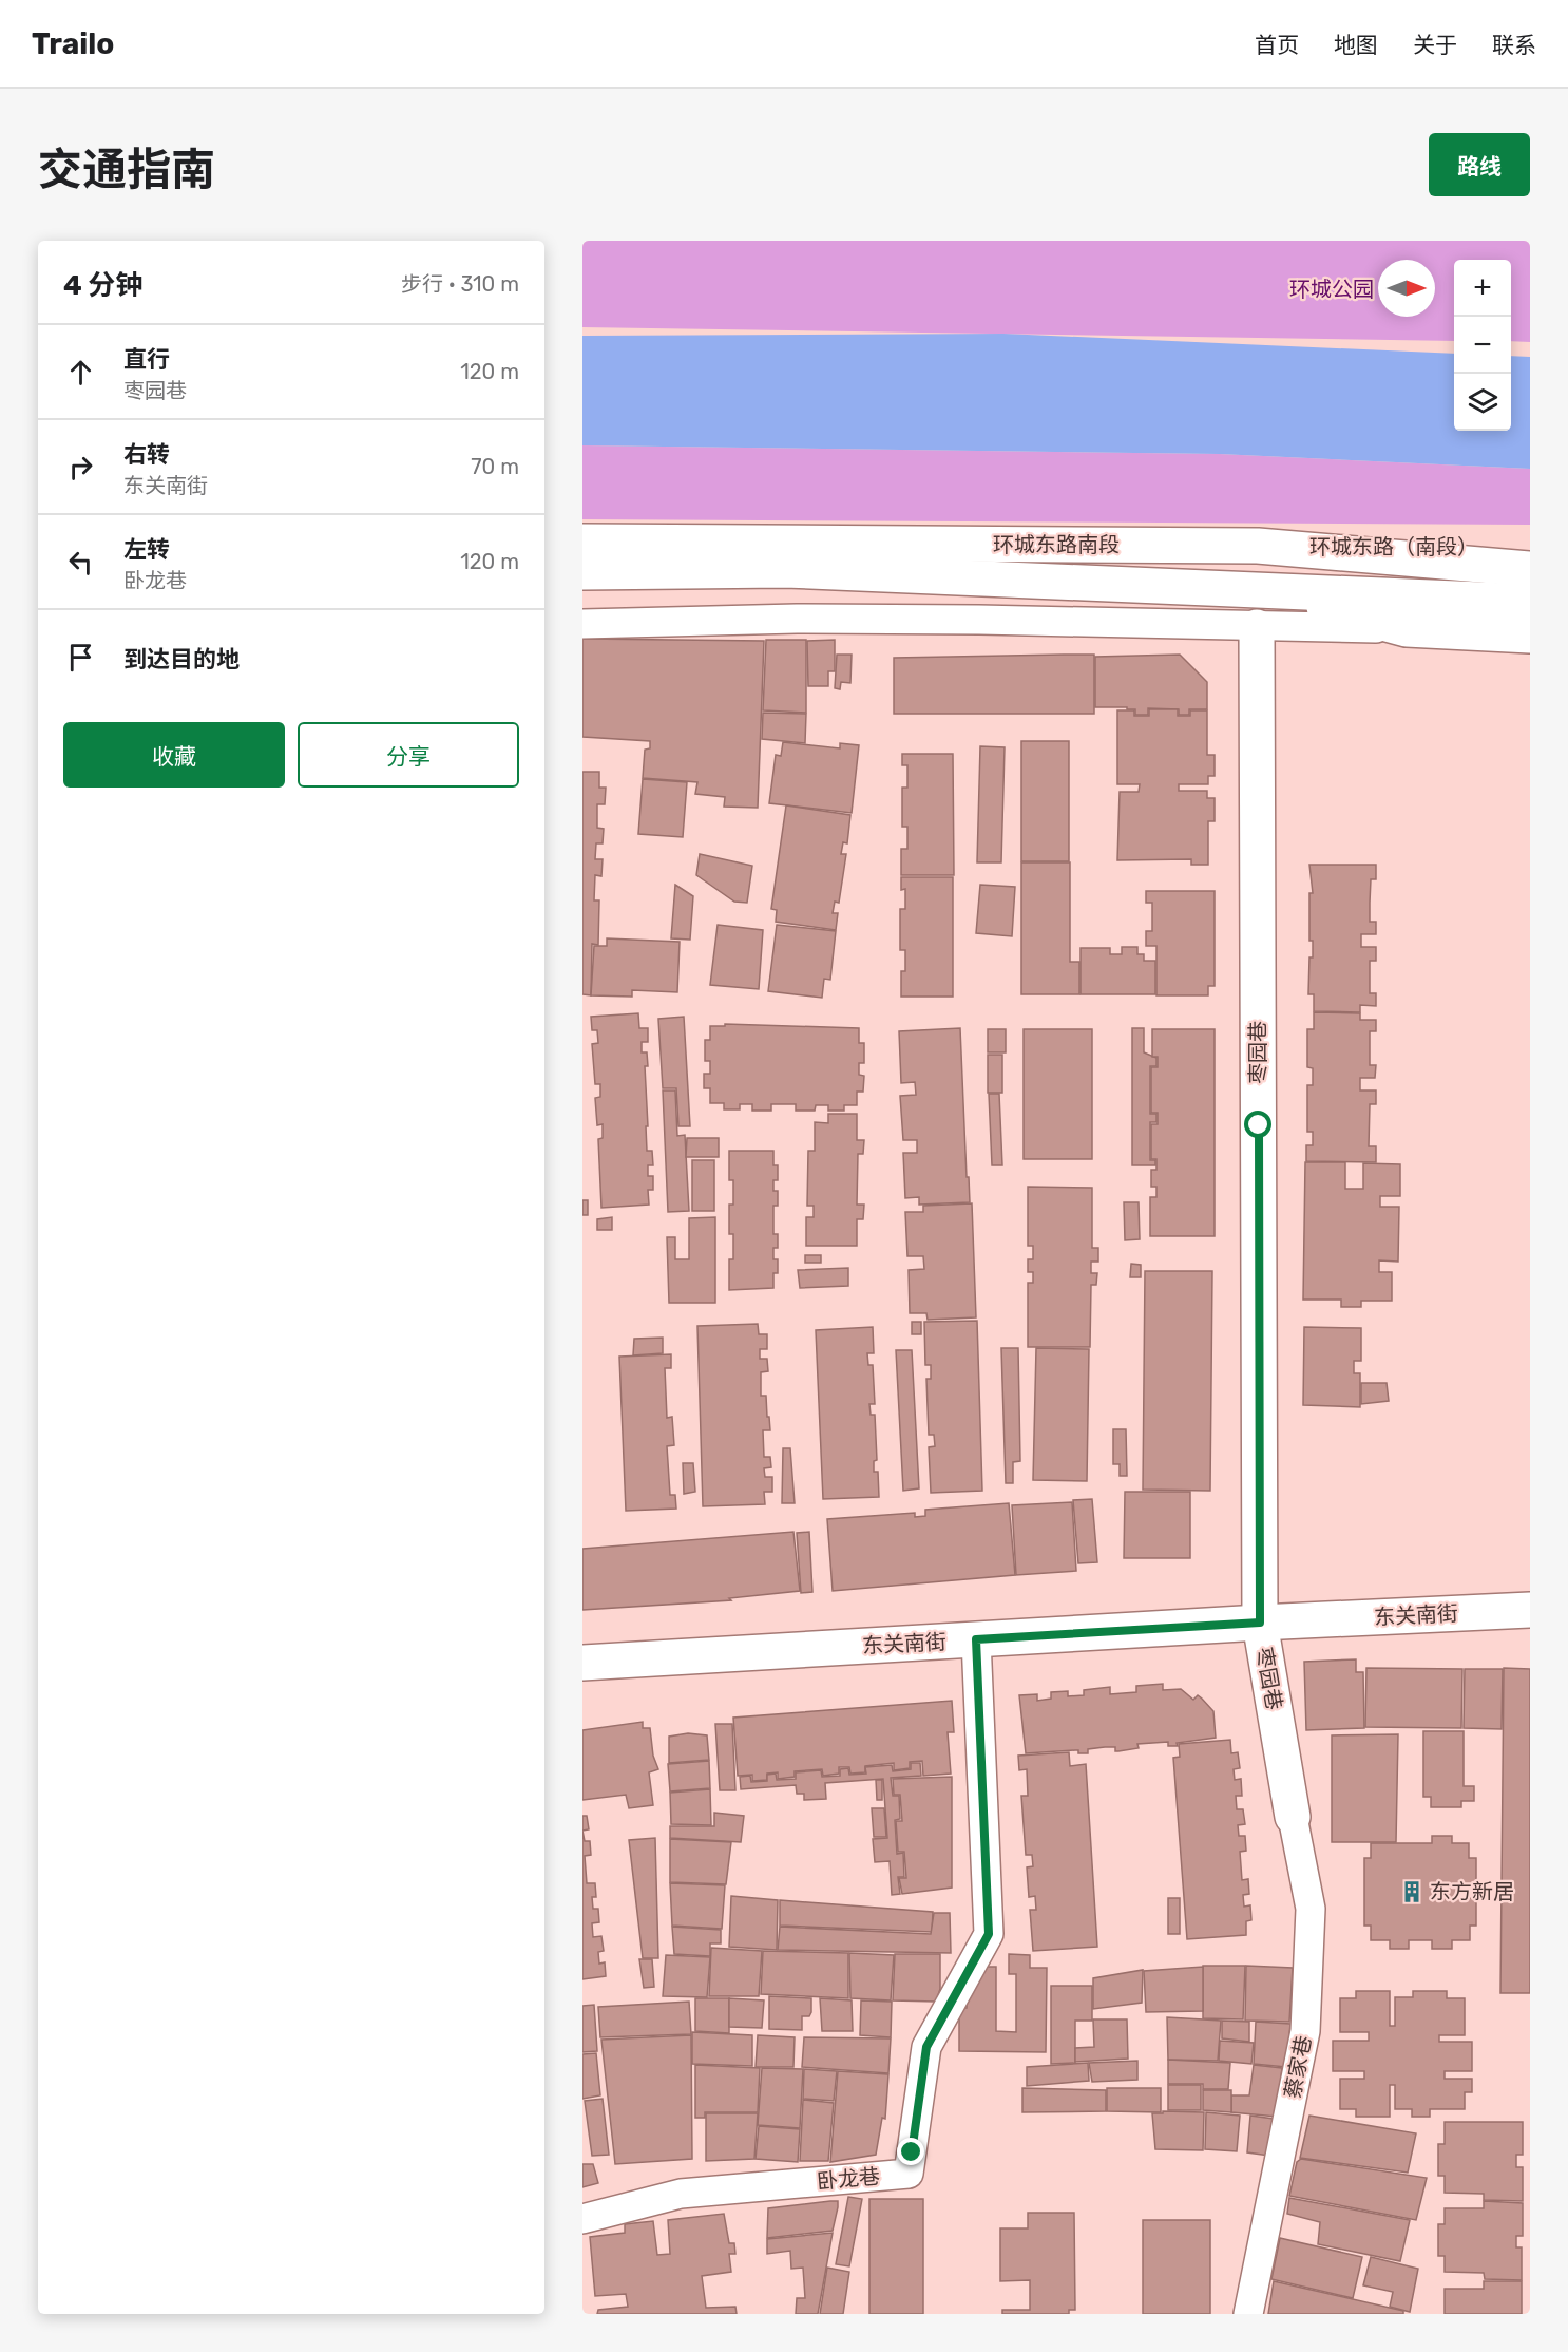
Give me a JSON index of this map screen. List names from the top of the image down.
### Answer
{
  "streets": {
    "main road": [
      "环城东路南段",
      "环城东路（南段）",
      "枣园巷",
      "东关南街"
    ],
    "street": ["蔡家巷", "卧龙巷"]
  },
  "crossings": [
    ["环城东路南段", "环城东路（南段）"],
    ["枣园巷", "东关南街"],
    ["枣园巷", "蔡家巷"],
    ["东关南街", "卧龙巷"]
  ],
  "parks": ["环城公园"],
  "places": {
    "building": ["东方新居"]
  },
  "north": "right",
  "page": {
    "header": "Trailo",
    "nav": [
      "首页",
      "地图",
      "关于",
      "联系"
    ],
    "title": "交通指南",
    "buttons": [
      "路线",
      ["收藏", "分享"]
    ],
    "heading": ["4 分钟", "步行 · 310 m"],
    "map_buttons": ["+", "−"],
    "list": [
      ["直行", "枣园巷", "120 m"],
      ["右转", "东关南街", "70 m"],
      ["左转", "卧龙巷", "120 m"],
      "到达目的地"
    ]
  }
}
